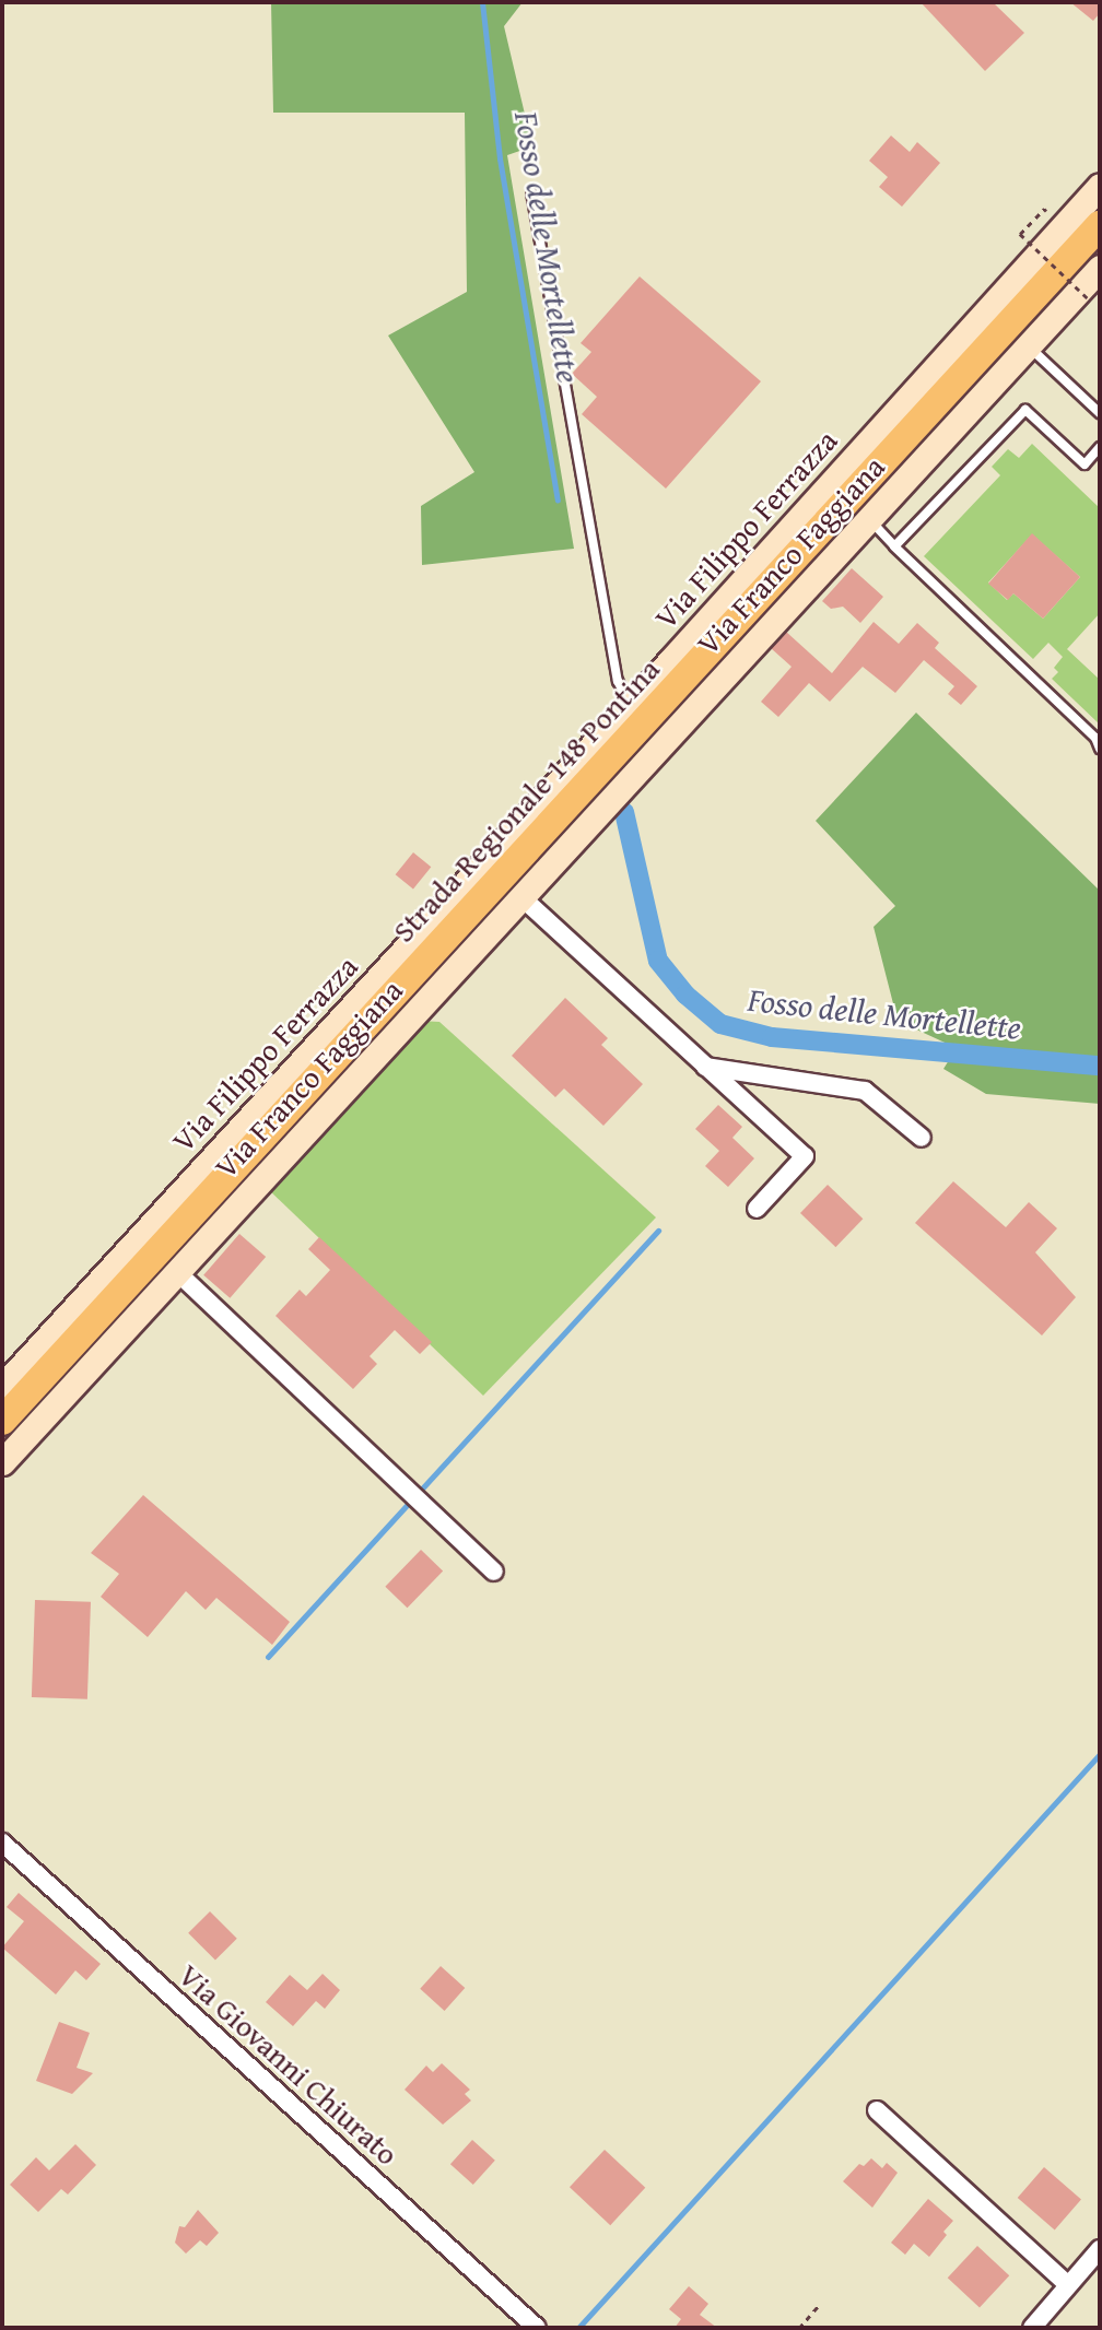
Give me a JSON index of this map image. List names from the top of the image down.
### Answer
{
  "streets": {
    "main road": ["Strada Regionale 148 Pontina"],
    "street": ["Via Filippo Ferrazza", "Via Franco Faggiana", "Via Giovanni Chiurato"]
  },
  "water": ["Fosso delle Mortellette"]
}
